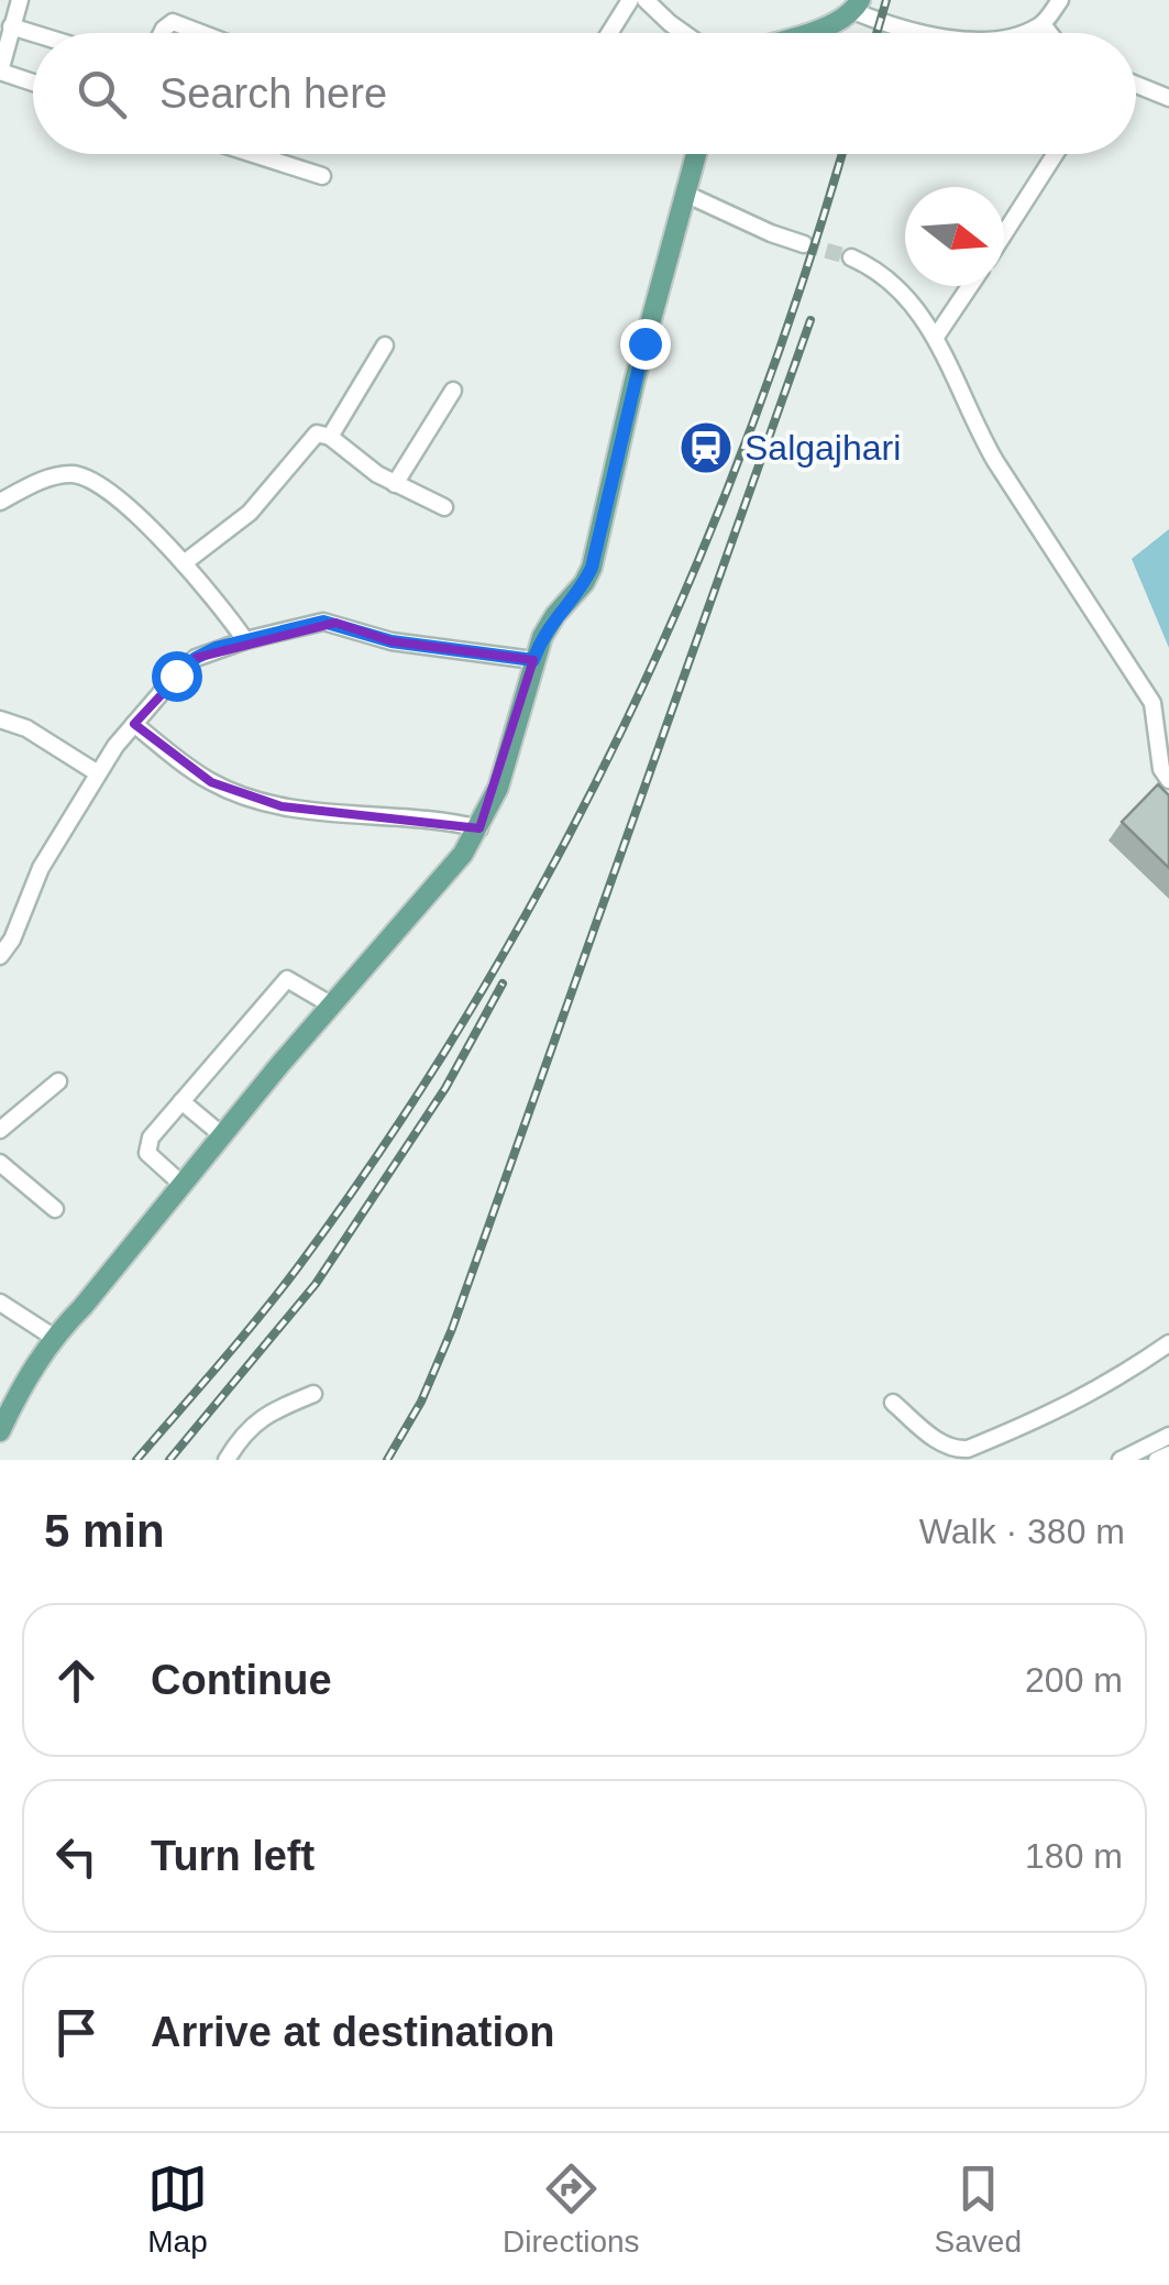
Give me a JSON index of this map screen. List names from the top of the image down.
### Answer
{
  "places": {
    "station": ["Salgajhari"]
  },
  "north": "right",
  "page": {
    "search": "Search here",
    "heading": ["5 min", "Walk · 380 m"],
    "list": [
      ["Continue", "200 m"],
      ["Turn left", "180 m"],
      "Arrive at destination"
    ],
    "nav": ["Map", "Directions", "Saved"]
  }
}
